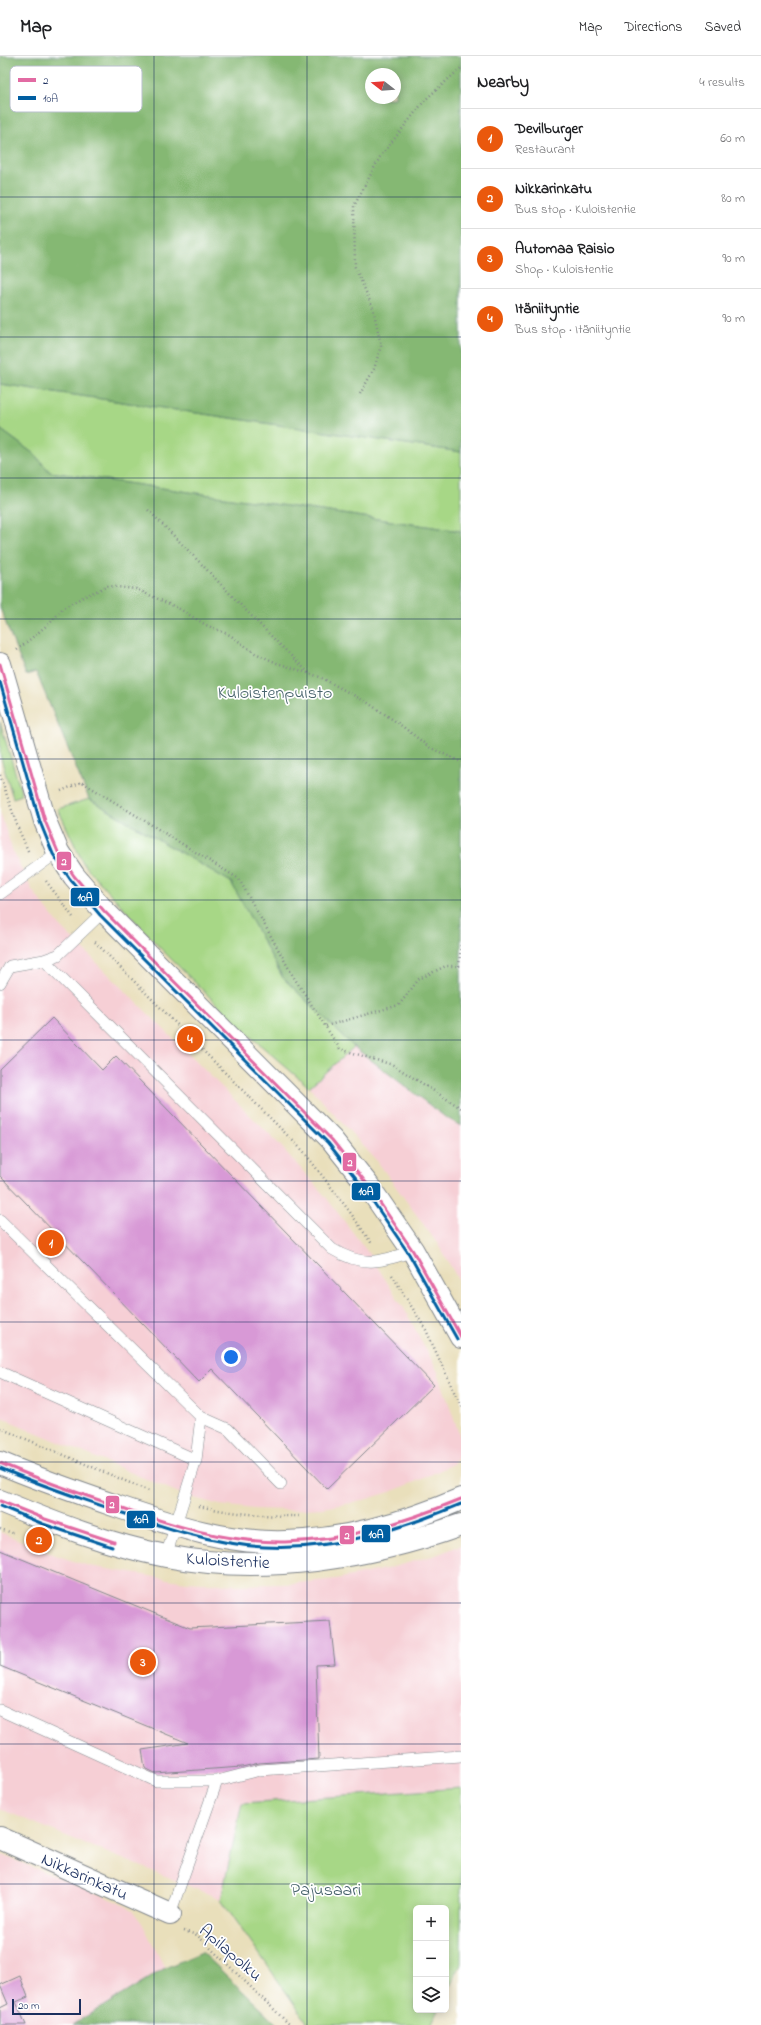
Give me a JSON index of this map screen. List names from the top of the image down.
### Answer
{
  "streets": {
    "street": ["Kuloistentie", "Nikkarinkatu"],
    "path": ["Apilapolku"]
  },
  "crossings": [
    ["Nikkarinkatu", "Apilapolku"]
  ],
  "parks": ["Kuloistenpuisto", "Pajusaari"],
  "lines": ["transit line 2", "transit line 10A"],
  "legend": ["2", "10A"],
  "scale_bar": "20 m",
  "north": "left",
  "page": {
    "header": "Map",
    "nav": ["Map", "Directions", "Saved"],
    "heading": ["Nearby", "4 results"],
    "list": [
      {
        "mark": "1",
        "name": "Devilburger",
        "note": "Restaurant",
        "value": "60 m"
      },
      {
        "mark": "2",
        "name": "Nikkarinkatu",
        "note": "Bus stop · Kuloistentie",
        "value": "80 m"
      },
      {
        "mark": "3",
        "name": "Automaa Raisio",
        "note": "Shop · Kuloistentie",
        "value": "90 m"
      },
      {
        "mark": "4",
        "name": "Itäniityntie",
        "note": "Bus stop · Itäniityntie",
        "value": "90 m"
      }
    ],
    "pins": [
      "4",
      "1",
      "2",
      "3"
    ],
    "map_buttons": ["+", "−"],
    "scale": "20 m"
  }
}
